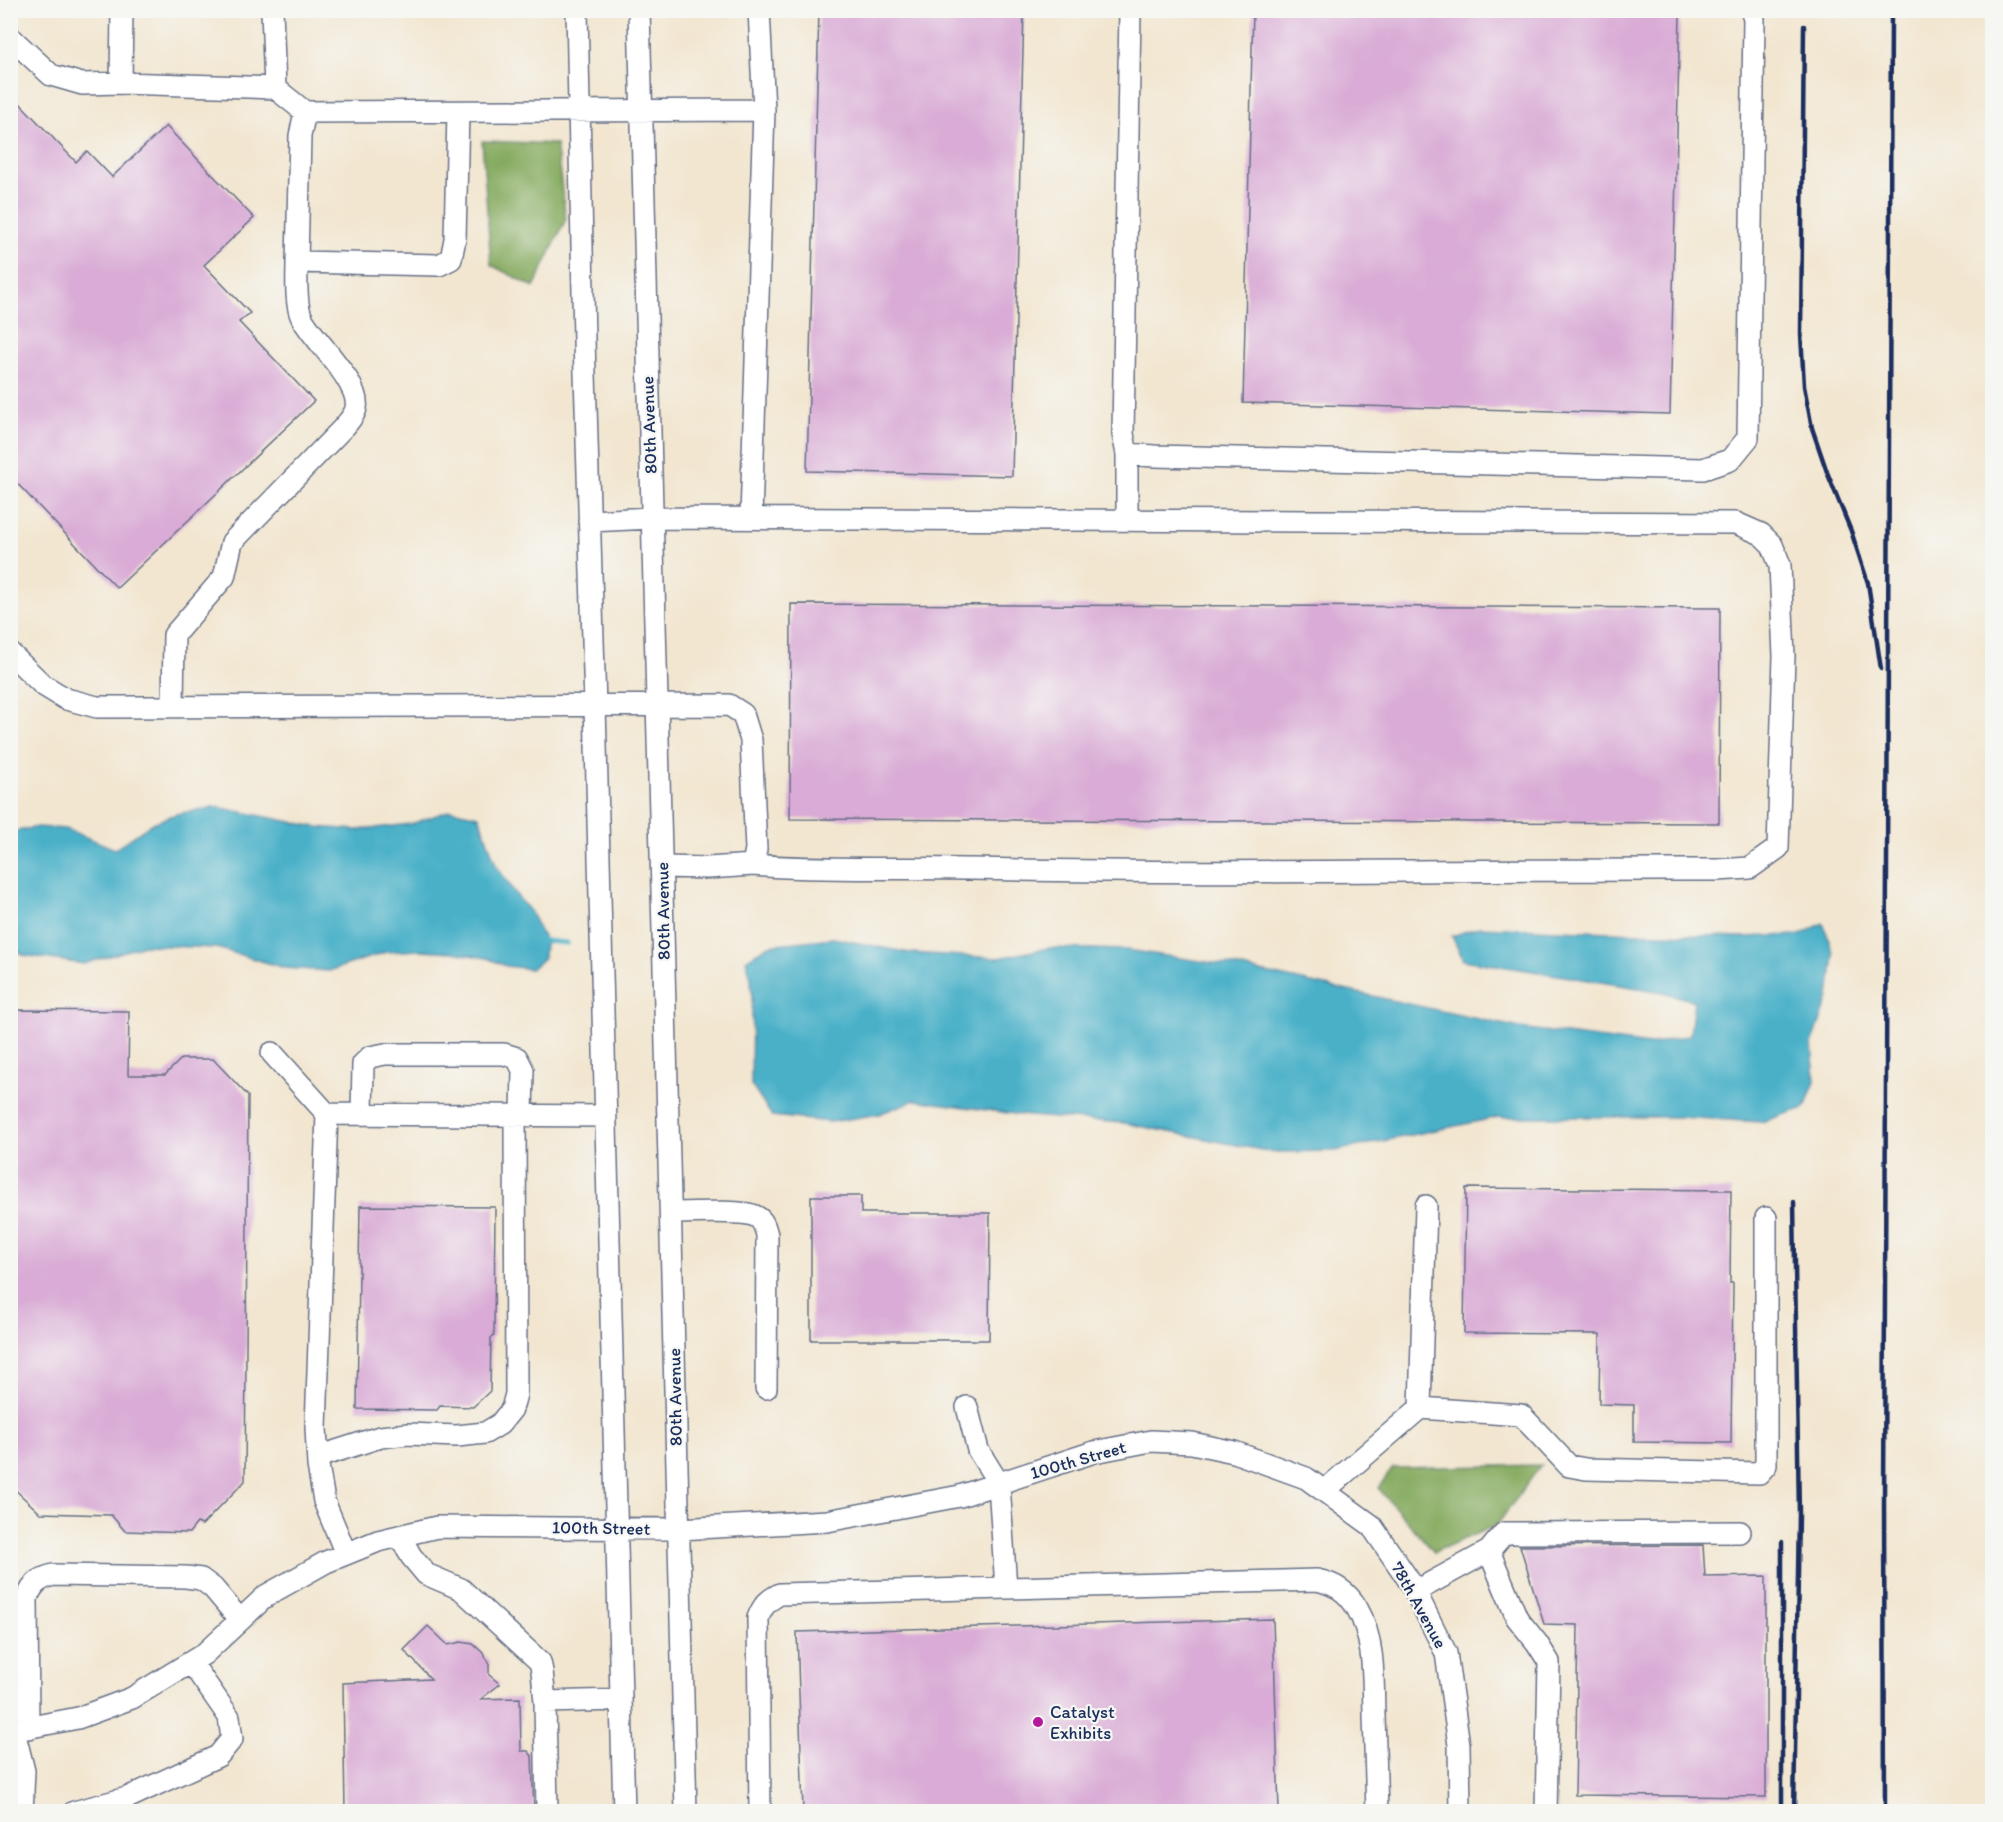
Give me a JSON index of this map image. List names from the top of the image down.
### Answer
{
  "streets": {
    "street": ["80th Avenue", "100th Street", "78th Avenue"]
  },
  "crossings": [
    ["80th Avenue", "100th Street"],
    ["100th Street", "78th Avenue"]
  ],
  "places": ["Catalyst Exhibits"]
}
